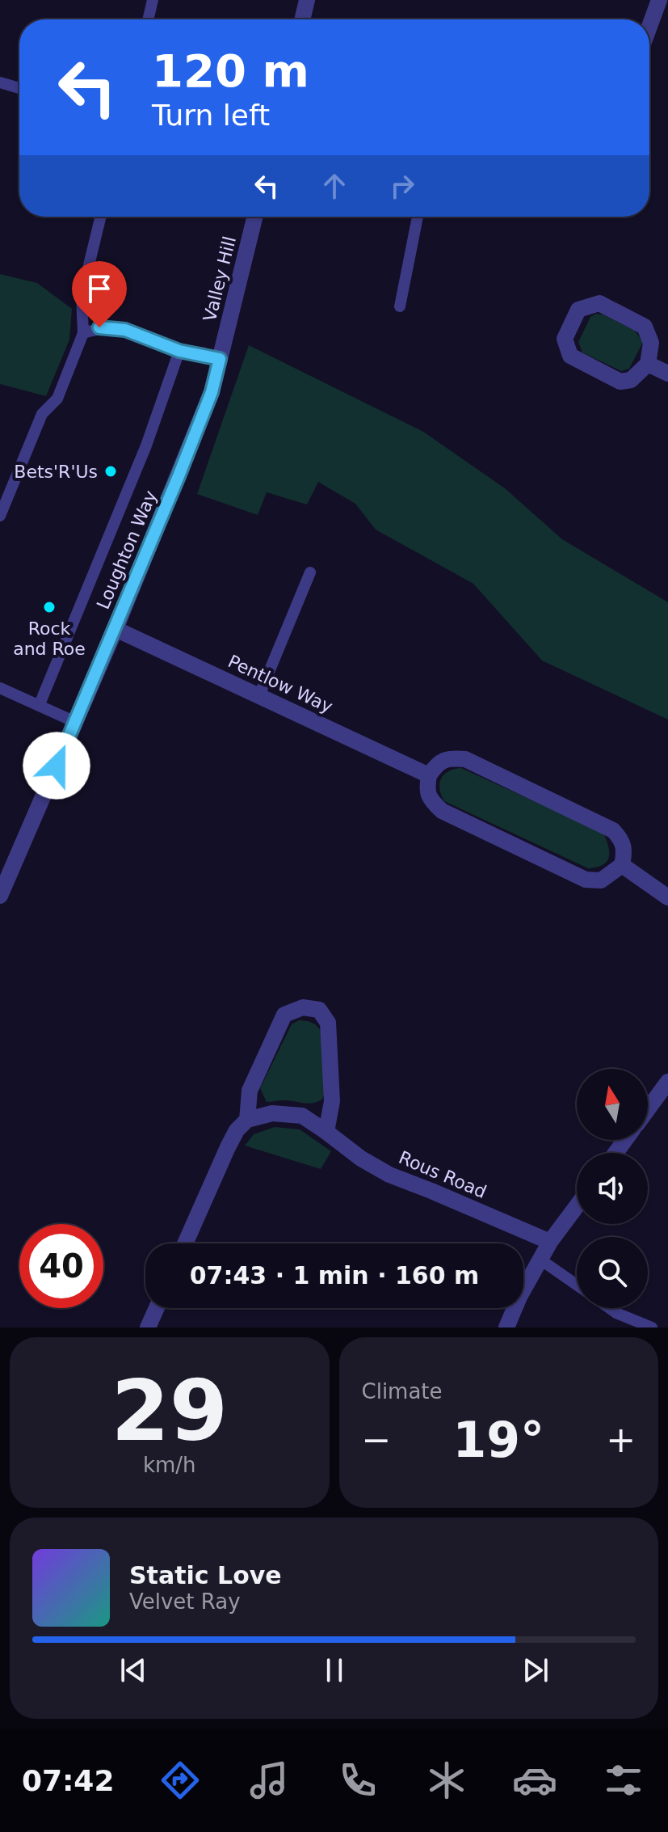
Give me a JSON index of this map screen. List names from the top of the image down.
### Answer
{
  "streets": {
    "street": [
      "Valley Hill",
      "Loughton Way",
      "Pentlow Way",
      "Rous Road"
    ]
  },
  "crossings": [
    ["Valley Hill", "Loughton Way"],
    ["Loughton Way", "Pentlow Way"]
  ],
  "places": ["Bets'R'Us", "Rock and Roe"],
  "north": "top",
  "page": {
    "turn": ["120 m", "Turn left"],
    "limit": "40",
    "trip": "07:43 · 1 min · 160 m",
    "tile": [
      ["29", "km/h"],
      "Climate"
    ],
    "heat": ["−", "19°", "+"],
    "song": ["Static Love", "Velvet Ray"],
    "tabs": "07:42"
  }
}
